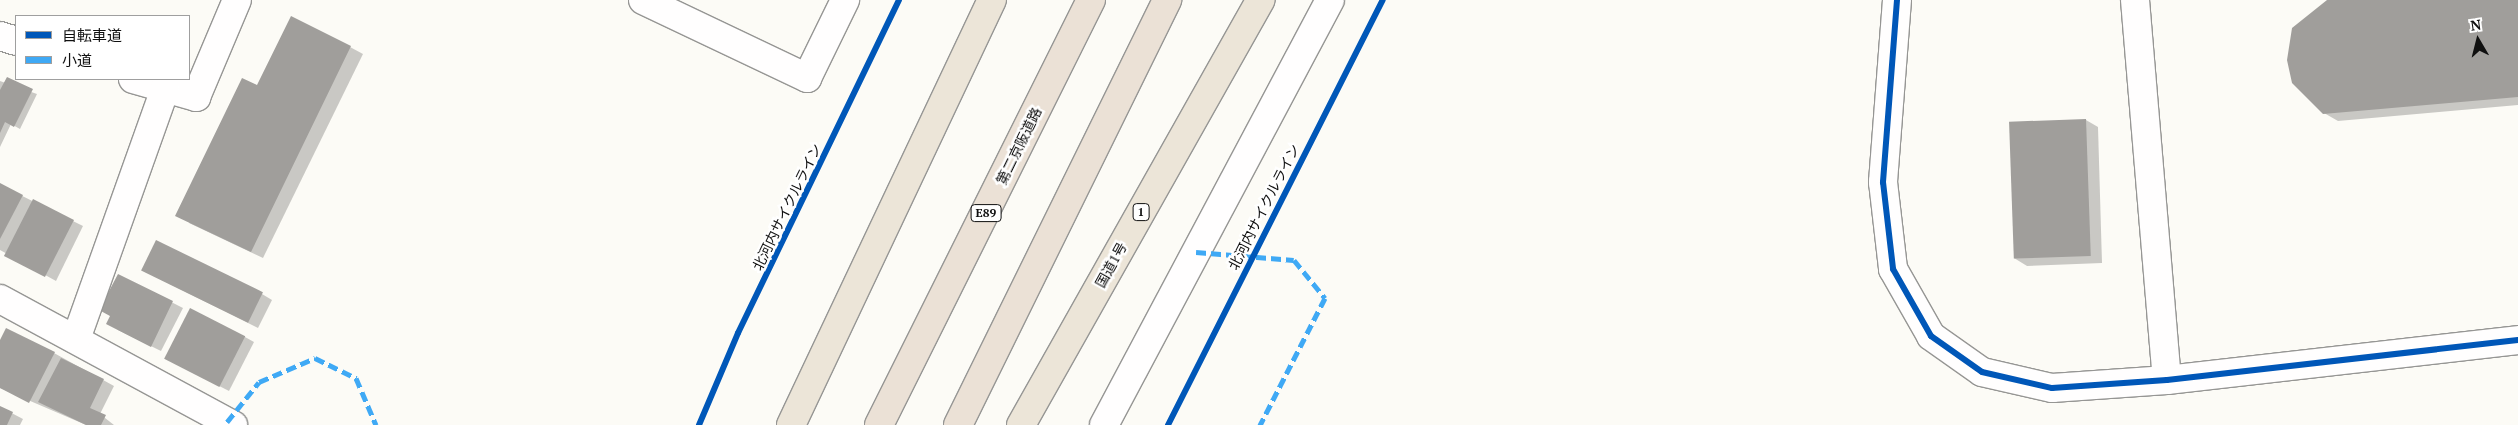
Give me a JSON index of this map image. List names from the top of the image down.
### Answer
{
  "streets": {
    "highway": [
      "第二京阪道路",
      "1",
      "E89",
      "国道1号"
    ],
    "cycle path": ["北河内サイクルライン"]
  },
  "legend": ["自転車道", "小道"],
  "north": "top"
}
